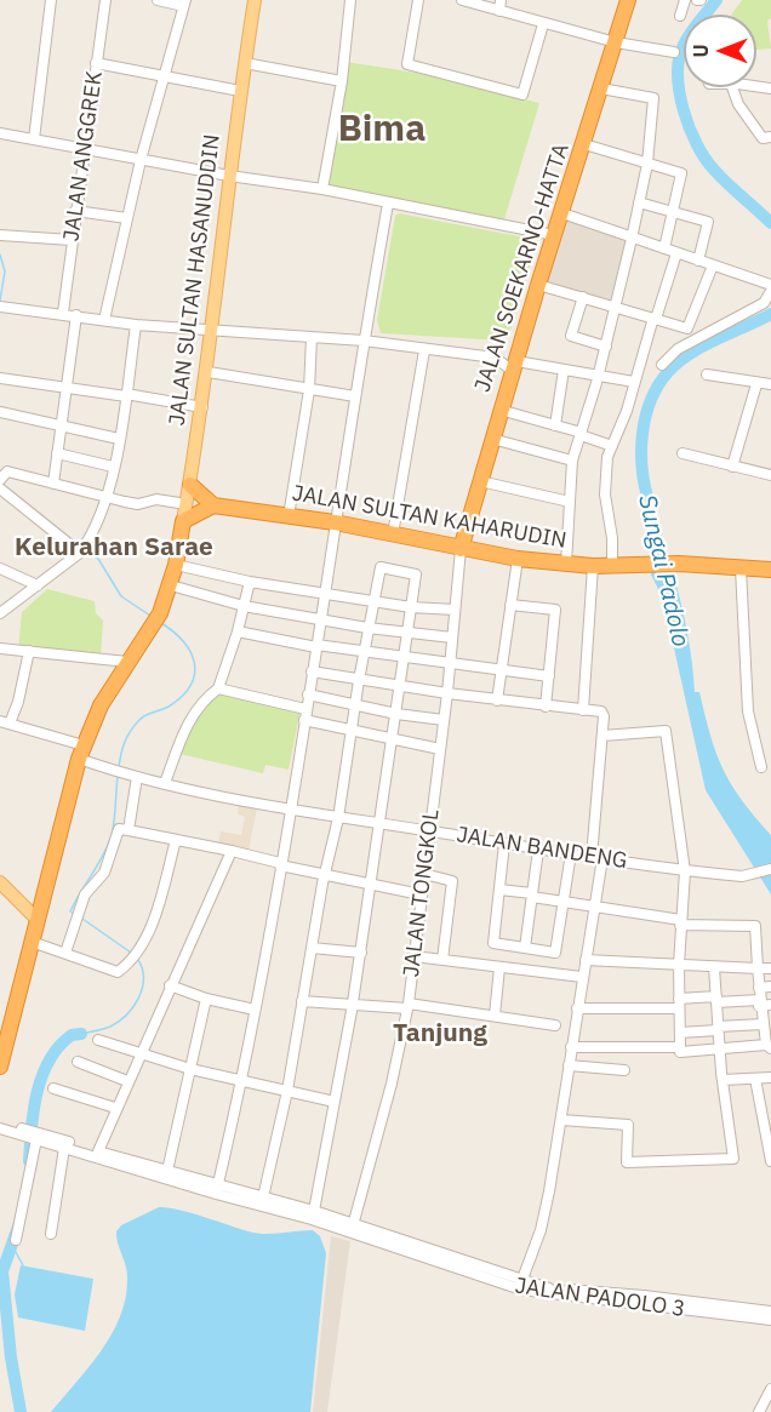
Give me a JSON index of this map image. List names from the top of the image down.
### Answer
{
  "streets": {
    "highway": ["JALAN SOEKARNO-HATTA", "JALAN SULTAN HASANUDDIN", "JALAN SULTAN KAHARUDIN"],
    "street": [
      "JALAN ANGGREK",
      "JALAN BANDENG",
      "JALAN TONGKOL",
      "JALAN PADOLO 3"
    ]
  },
  "crossings": [
    ["JALAN SOEKARNO-HATTA", "JALAN SULTAN KAHARUDIN"],
    ["JALAN SOEKARNO-HATTA", "JALAN TONGKOL"],
    ["JALAN SULTAN HASANUDDIN", "JALAN BANDENG"],
    ["JALAN SULTAN KAHARUDIN", "JALAN TONGKOL"],
    ["JALAN BANDENG", "JALAN TONGKOL"],
    ["JALAN TONGKOL", "JALAN PADOLO 3"]
  ],
  "districts": ["Bima", "Kelurahan Sarae", "Tanjung"],
  "water": ["Sungai Padolo"],
  "north": "left"
}
